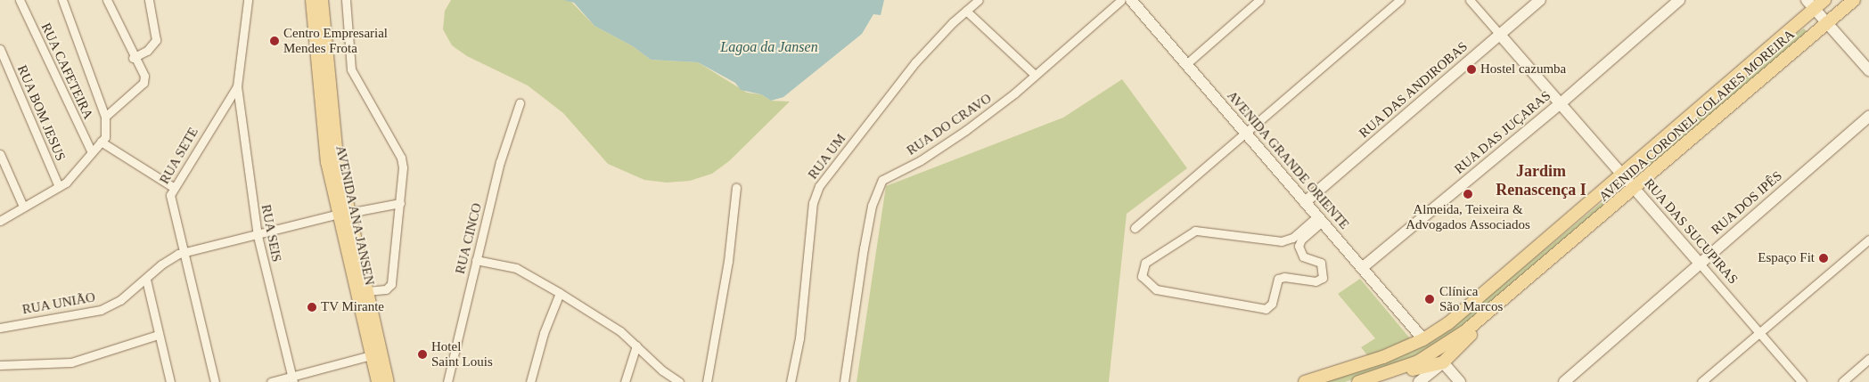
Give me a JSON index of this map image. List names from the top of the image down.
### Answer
{
  "streets": {
    "main road": ["AVENIDA CORONEL COLARES MOREIRA", "AVENIDA ANA JANSEN"],
    "street": [
      "RUA CAFETEIRA",
      "RUA DAS ANDIROBAS",
      "RUA BOM JESUS",
      "RUA DO CRAVO",
      "RUA DAS JUÇARAS",
      "RUA SETE",
      "RUA UM",
      "AVENIDA GRANDE ORIENTE",
      "RUA DOS IPÊS",
      "RUA DAS SUCUPIRAS",
      "RUA SEIS",
      "RUA CINCO",
      "RUA UNIÃO"
    ]
  },
  "crossings": [
    ["RUA DAS ANDIROBAS", "AVENIDA GRANDE ORIENTE"],
    ["RUA DAS ANDIROBAS", "RUA DAS SUCUPIRAS"],
    ["AVENIDA CORONEL COLARES MOREIRA", "AVENIDA GRANDE ORIENTE"],
    ["AVENIDA CORONEL COLARES MOREIRA", "RUA DAS SUCUPIRAS"],
    ["RUA DAS JUÇARAS", "AVENIDA GRANDE ORIENTE"],
    ["RUA DAS JUÇARAS", "RUA DAS SUCUPIRAS"],
    ["RUA SETE", "RUA SEIS"],
    ["RUA SETE", "RUA UNIÃO"],
    ["RUA DOS IPÊS", "RUA DAS SUCUPIRAS"],
    ["AVENIDA ANA JANSEN", "RUA UNIÃO"],
    ["RUA SEIS", "RUA UNIÃO"]
  ],
  "districts": ["Jardim Renascença I"],
  "water": ["Lagoa da Jansen"],
  "places": [
    "Centro Empresarial Mendes Frota",
    "Hostel cazumba",
    "Almeida, Teixeira & Advogados Associados",
    "Espaço Fit",
    "Clínica São Marcos",
    "TV Mirante",
    "Hotel Saint Louis"
  ]
}
